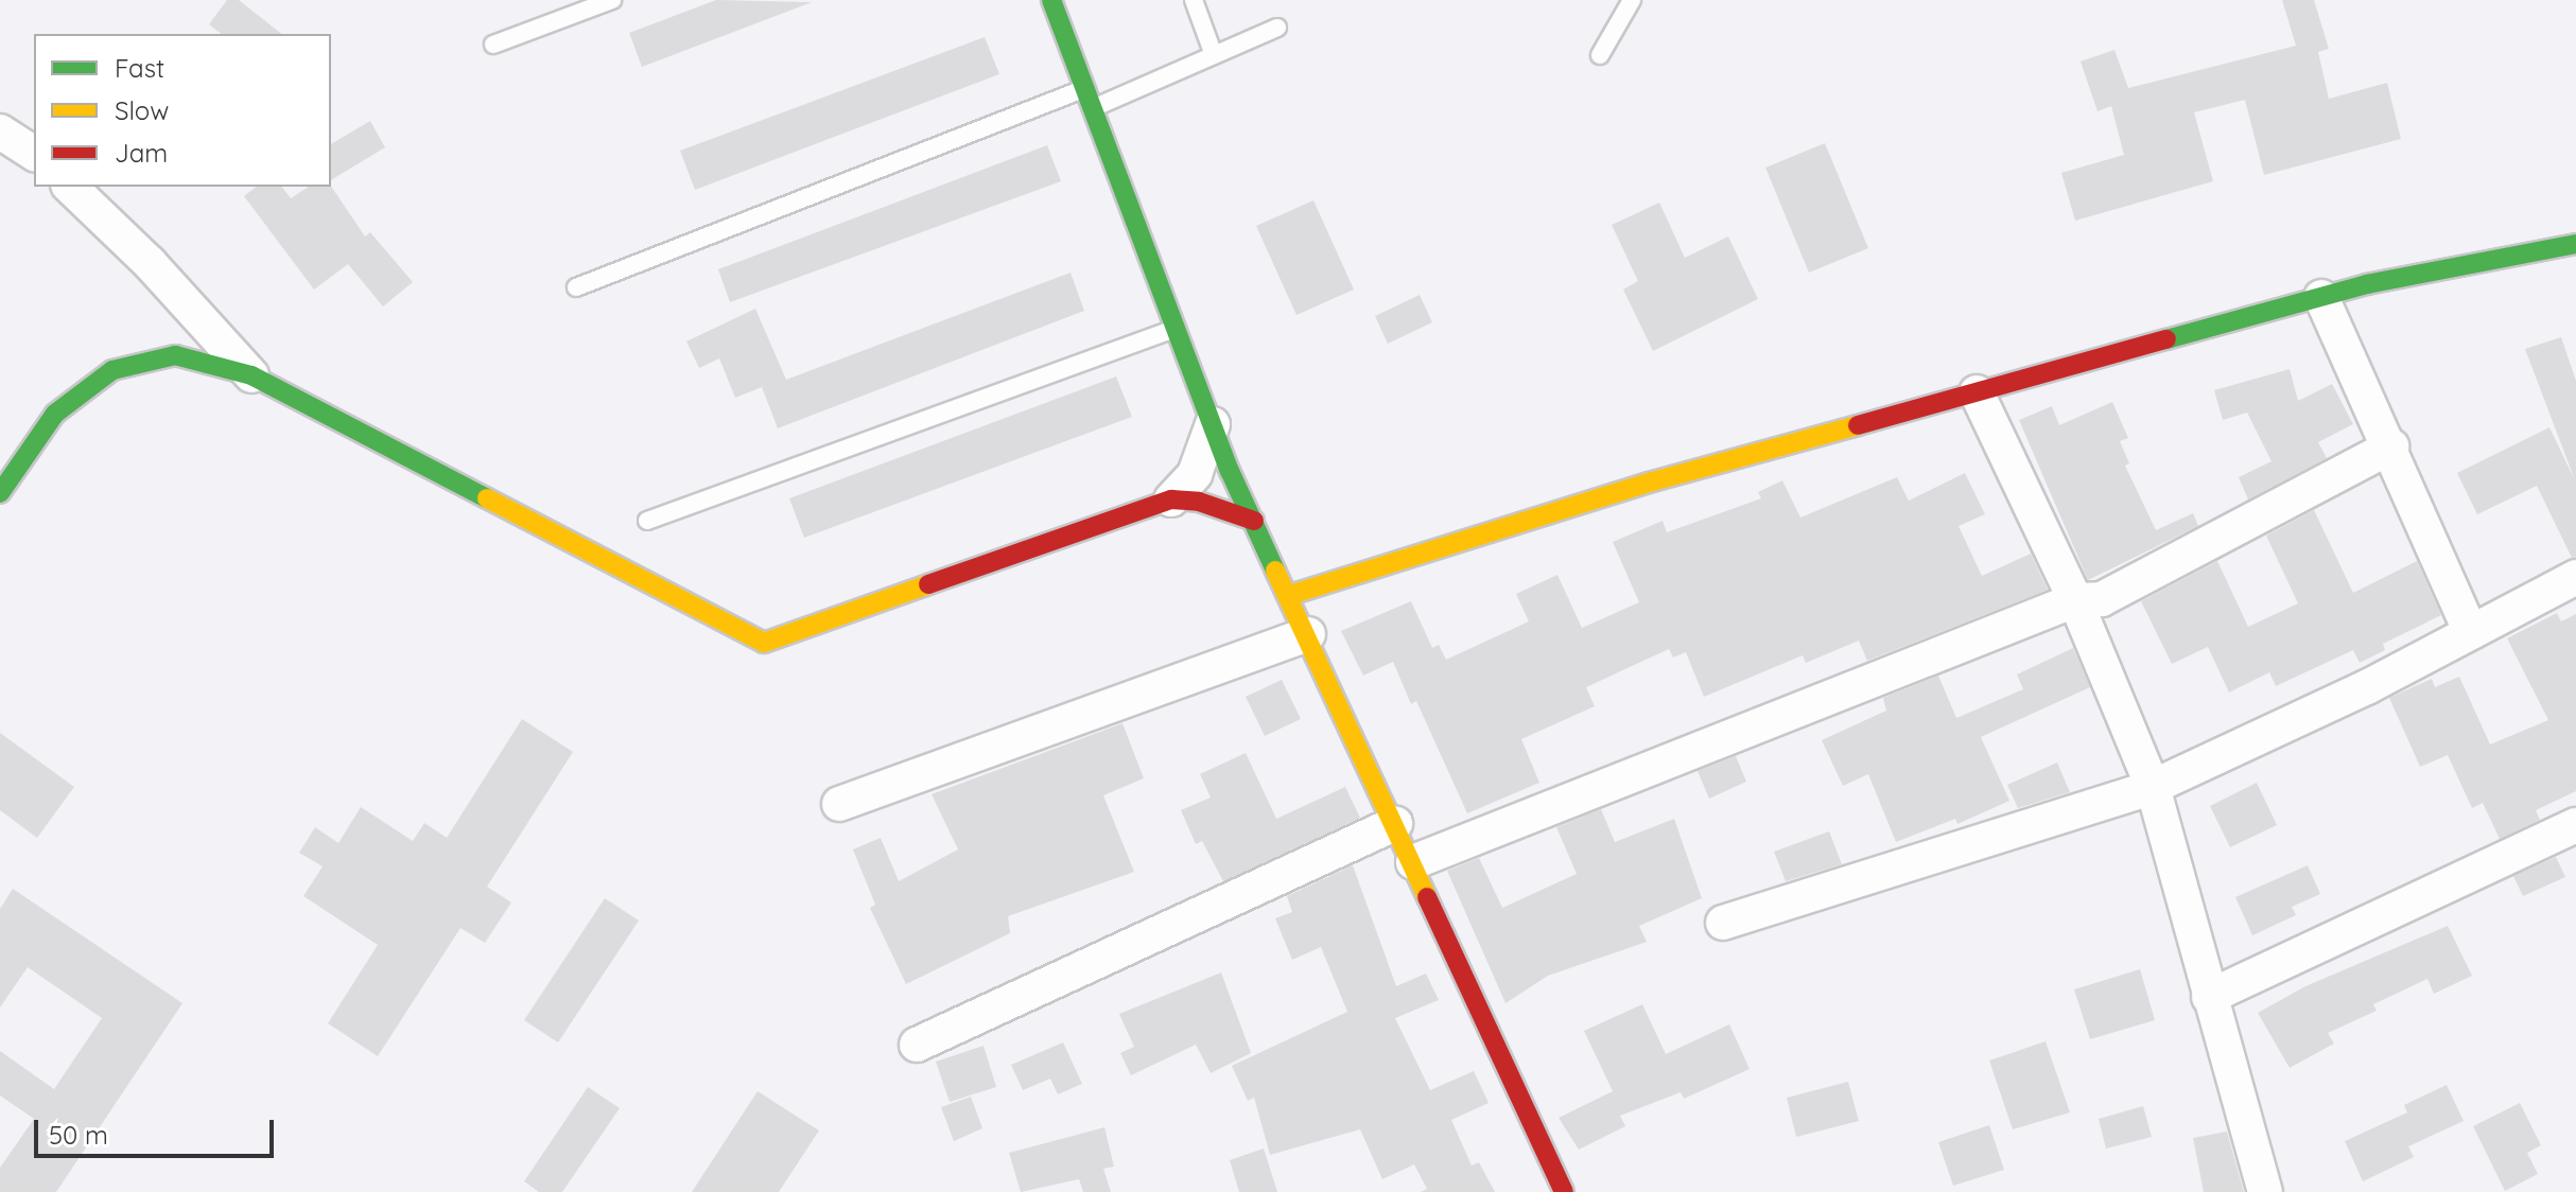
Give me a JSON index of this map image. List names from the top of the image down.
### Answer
{
  "legend": ["Fast", "Slow", "Jam"],
  "scale_bar": "50 m"
}
